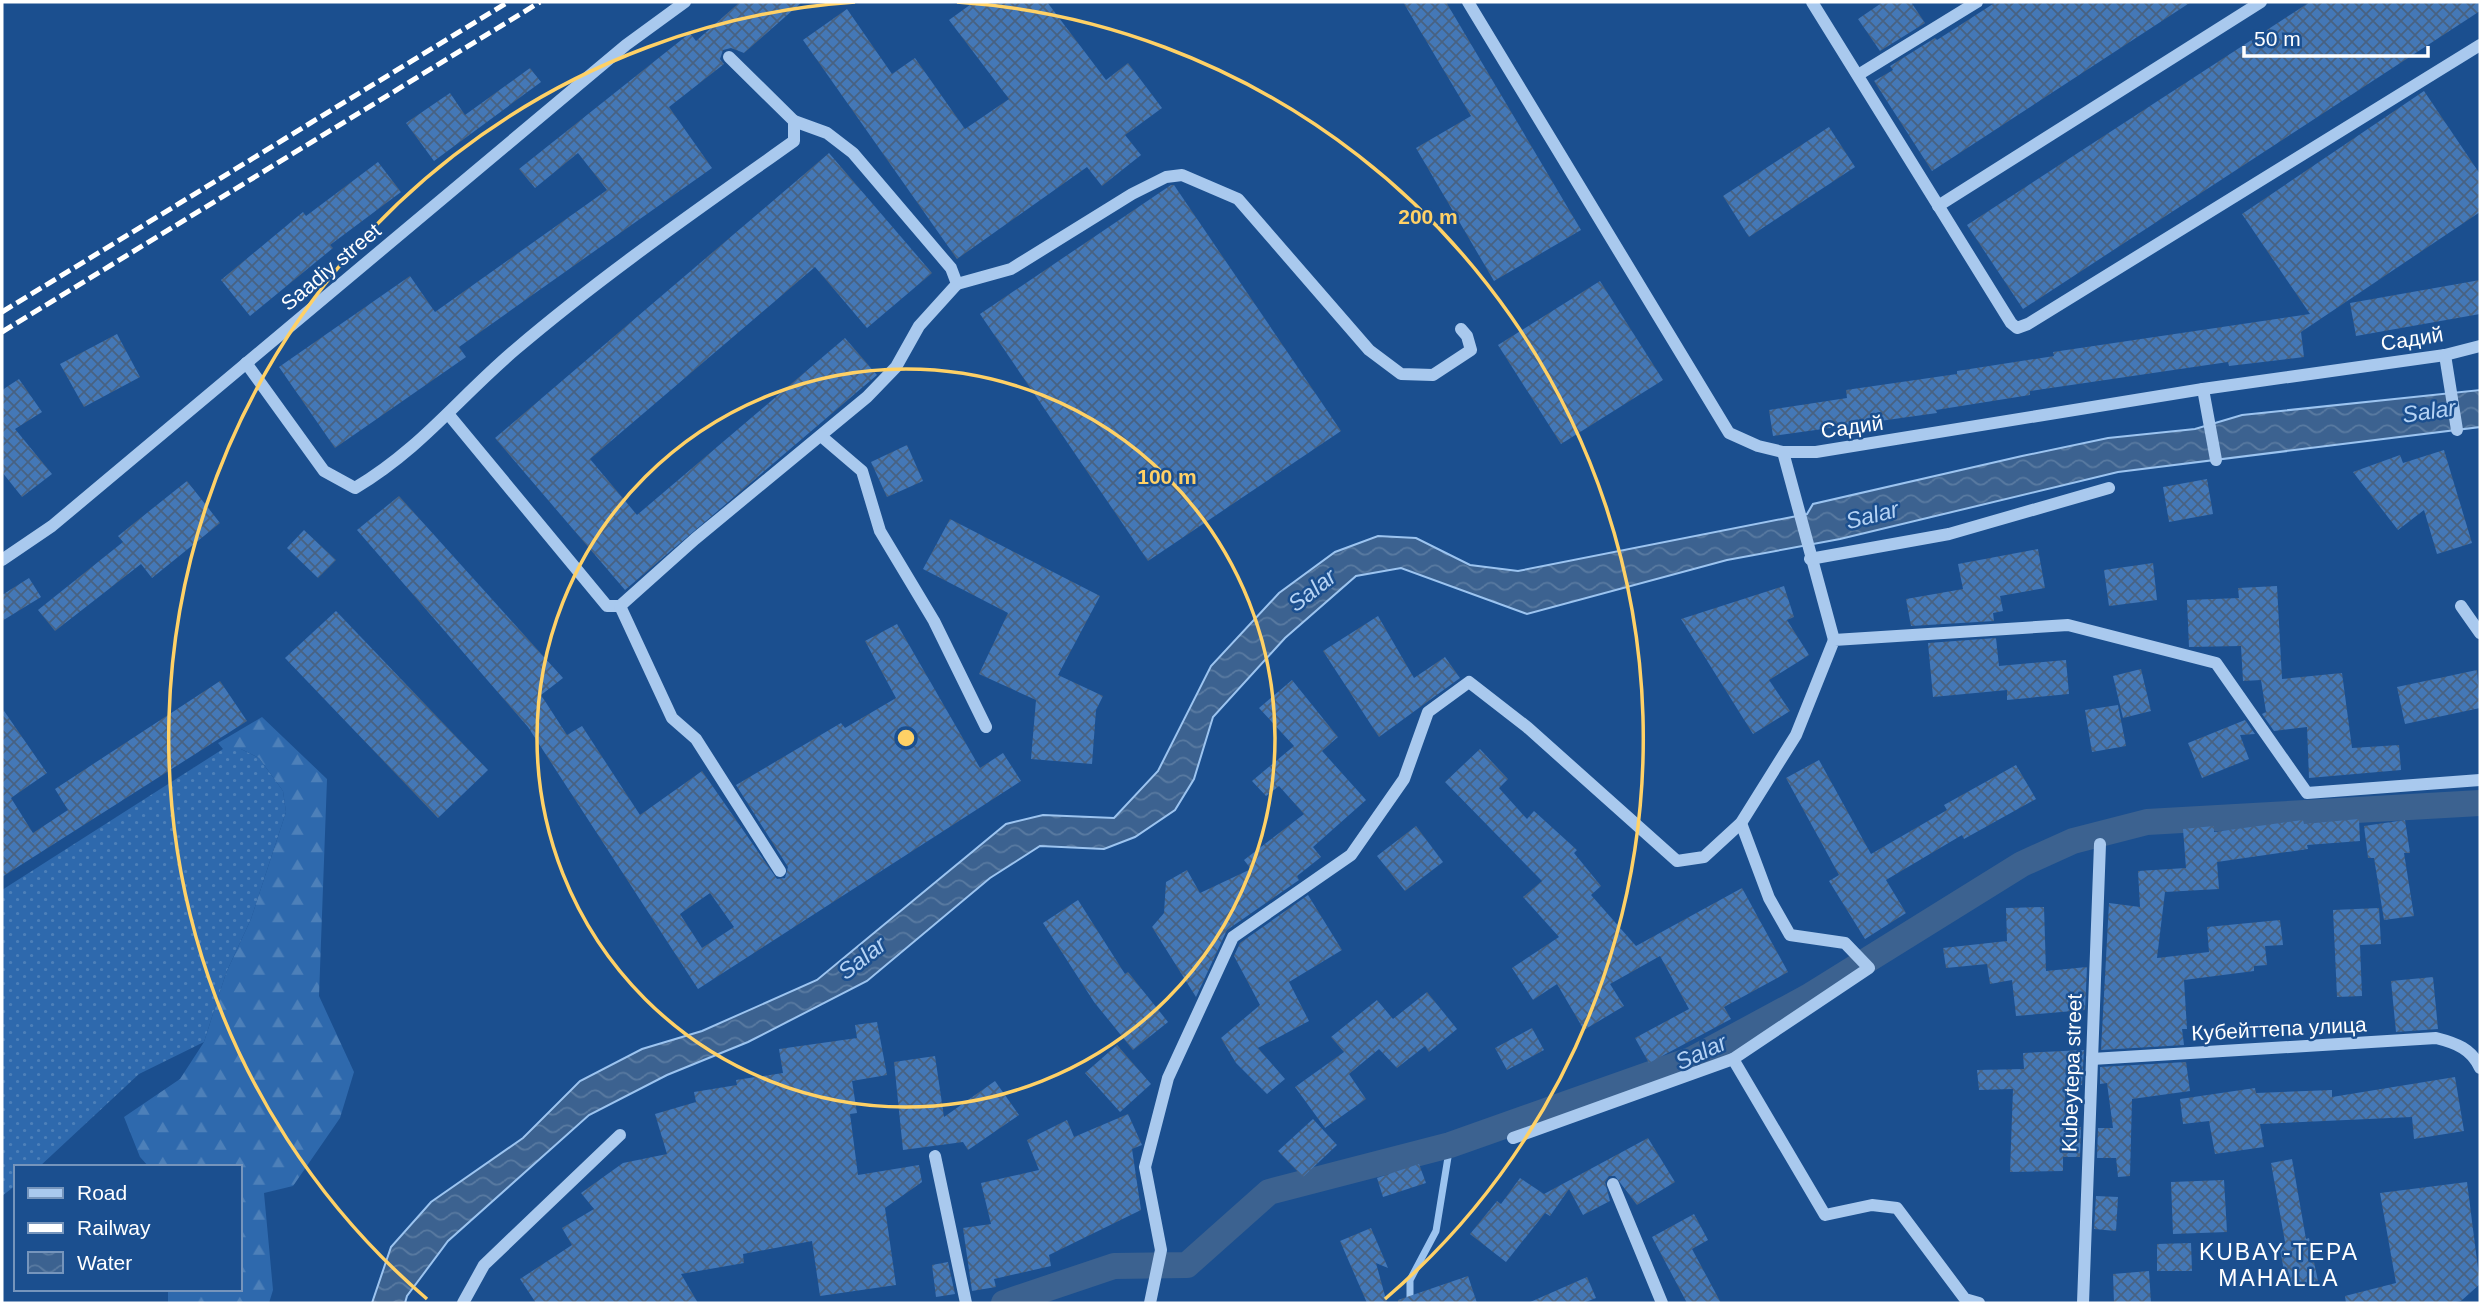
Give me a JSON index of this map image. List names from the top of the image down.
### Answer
{
  "streets": {
    "street": [
      "Saadiy street",
      "Садий",
      "Кубейттепа улица",
      "Kubeytepa street"
    ]
  },
  "crossings": [
    ["Кубейттепа улица", "Kubeytepa street"]
  ],
  "districts": ["KUBAY-TEPA MAHALLA"],
  "water": ["Salar"],
  "legend": ["Road", "Railway", "Water"],
  "scale_bar": "50 m",
  "rings": ["200 m", "100 m"]
}
